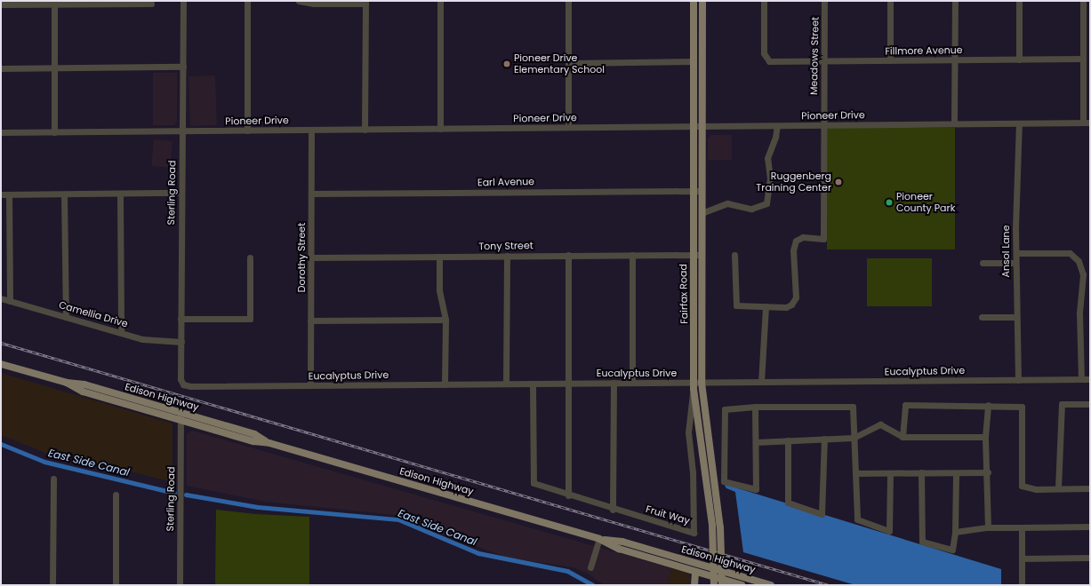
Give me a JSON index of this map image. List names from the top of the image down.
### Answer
{
  "streets": {
    "main road": ["Fairfax Road", "Edison Highway"],
    "street": [
      "Fillmore Avenue",
      "Meadows Street",
      "Pioneer Drive",
      "Earl Avenue",
      "Sterling Road",
      "Tony Street",
      "Ansol Lane",
      "Dorothy Street",
      "Camellia Drive",
      "Eucalyptus Drive",
      "Fruit Way"
    ]
  },
  "crossings": [
    ["Fillmore Avenue", "Meadows Street"],
    ["Meadows Street", "Pioneer Drive"],
    ["Pioneer Drive", "Sterling Road"],
    ["Pioneer Drive", "Ansol Lane"],
    ["Pioneer Drive", "Dorothy Street"],
    ["Pioneer Drive", "Fairfax Road"],
    ["Earl Avenue", "Dorothy Street"],
    ["Earl Avenue", "Fairfax Road"],
    ["Sterling Road", "Camellia Drive"],
    ["Sterling Road", "Eucalyptus Drive"],
    ["Sterling Road", "Edison Highway"],
    ["Tony Street", "Dorothy Street"],
    ["Tony Street", "Fairfax Road"],
    ["Ansol Lane", "Eucalyptus Drive"],
    ["Dorothy Street", "Eucalyptus Drive"],
    ["Fairfax Road", "Eucalyptus Drive"],
    ["Fairfax Road", "Fruit Way"],
    ["Eucalyptus Drive", "Fruit Way"]
  ],
  "water": ["East Side Canal"],
  "places": ["Pioneer Drive Elementary School", "Ruggenberg Training Center", "Pioneer County Park"]
}
